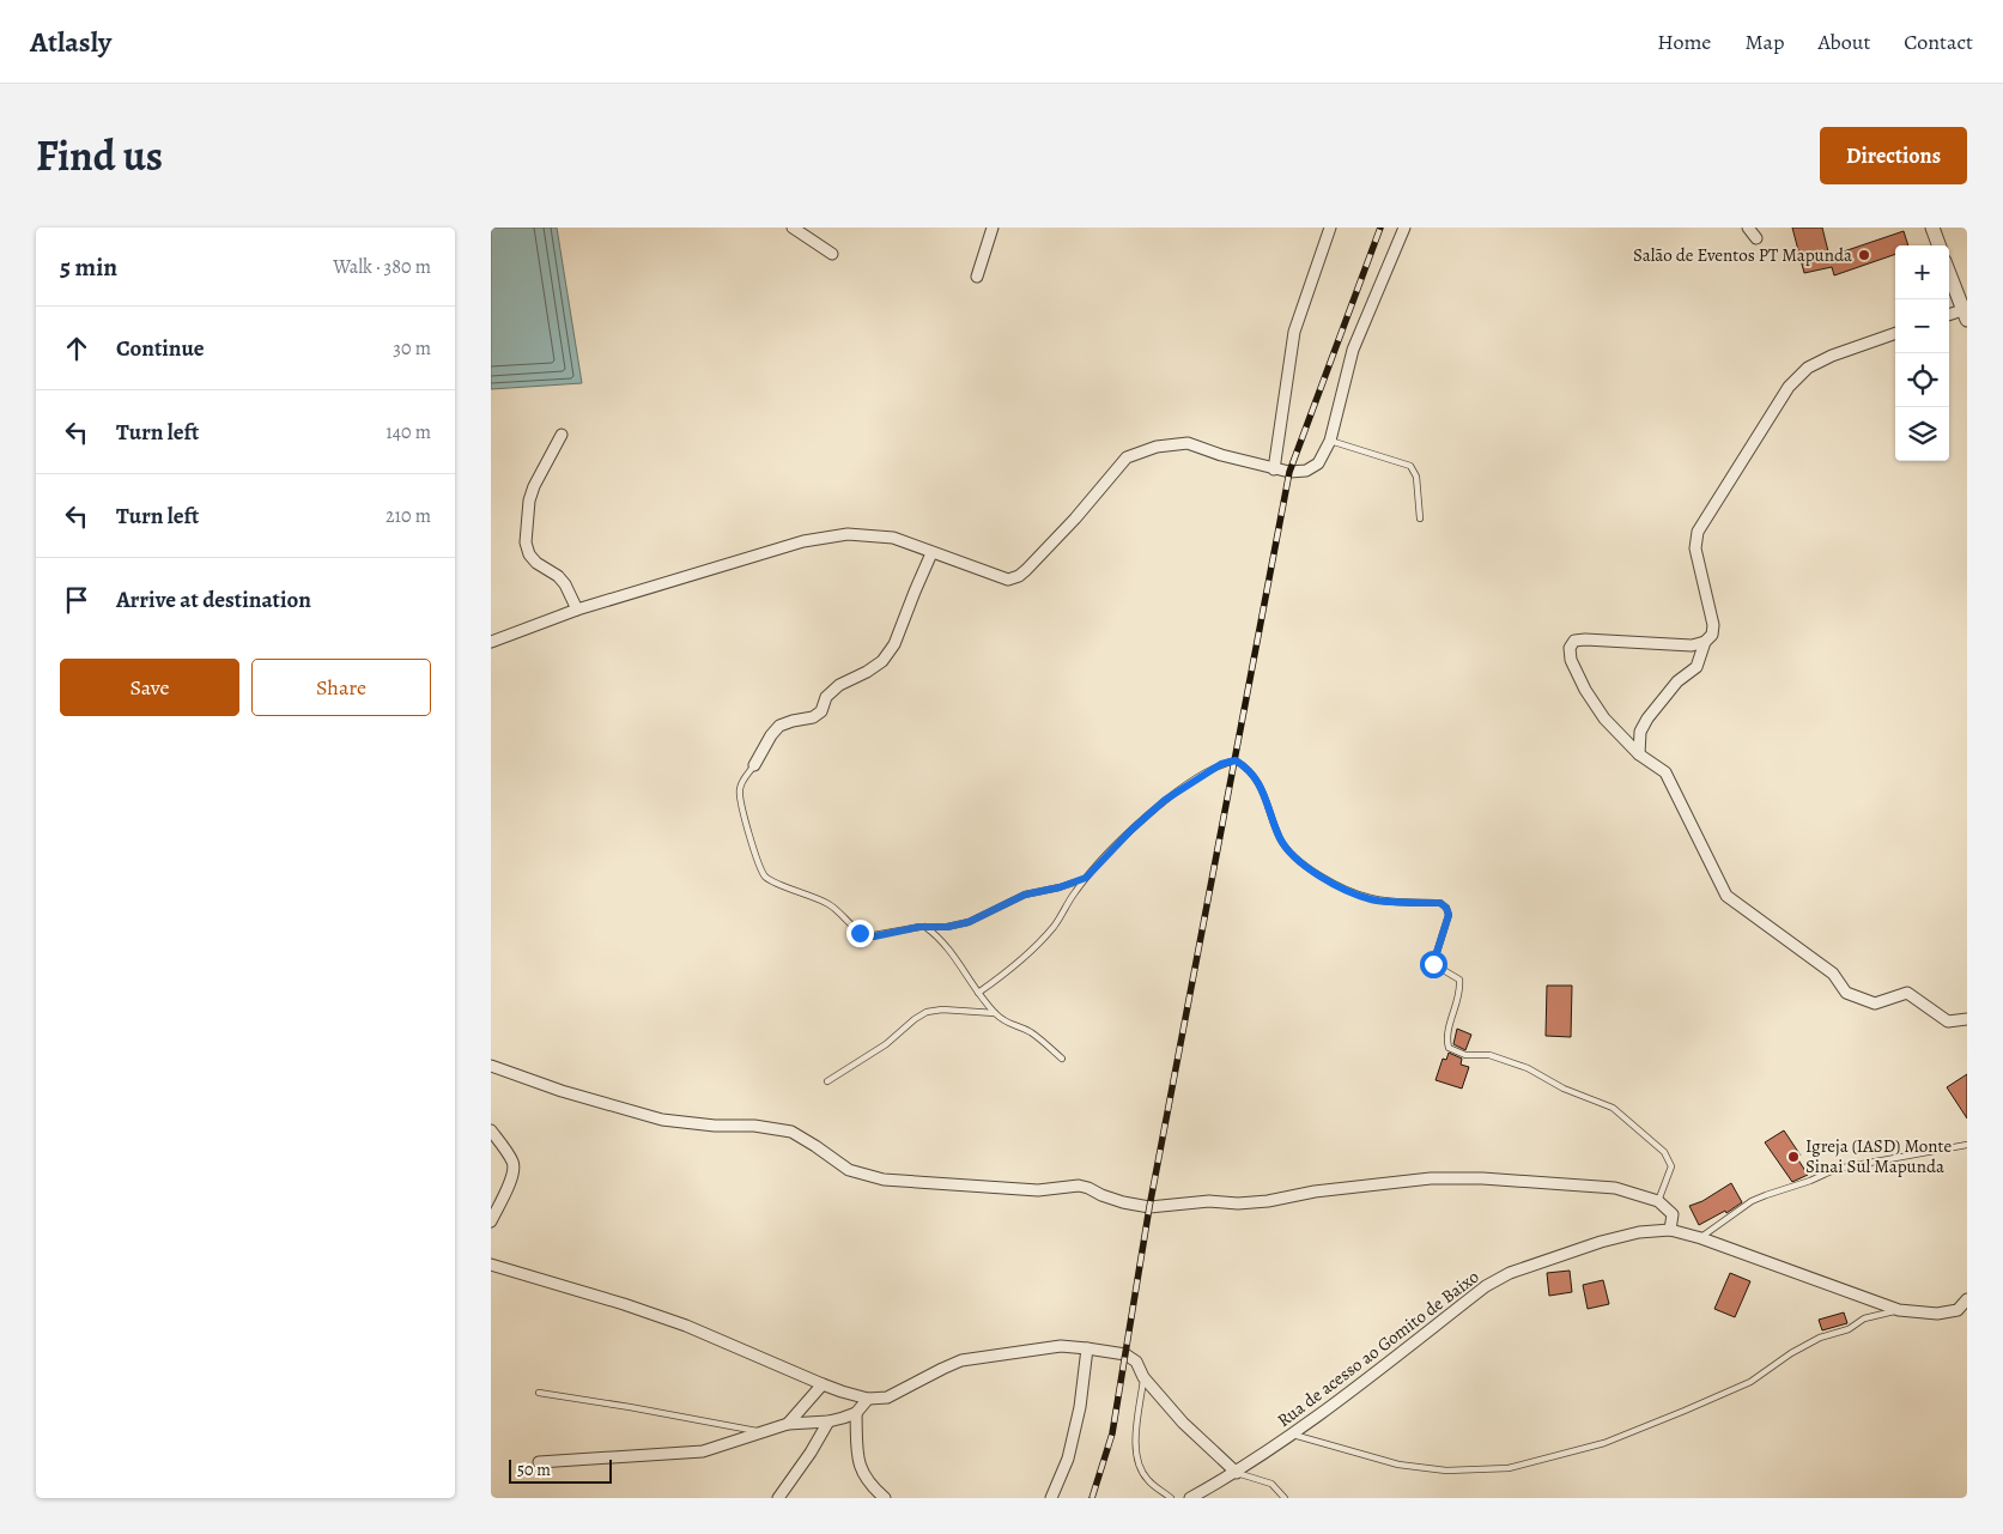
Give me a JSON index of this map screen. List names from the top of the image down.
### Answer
{
  "streets": {
    "street": ["Rua de acesso ao Gomito de Baixo"]
  },
  "places": ["Salão de Eventos PT Mapunda", "Igreja (IASD) Monte Sinai Sul Mapunda"],
  "scale_bar": "50 m",
  "page": {
    "header": "Atlasly",
    "nav": [
      "Home",
      "Map",
      "About",
      "Contact"
    ],
    "title": "Find us",
    "buttons": [
      "Directions",
      ["Save", "Share"]
    ],
    "heading": ["5 min", "Walk · 380 m"],
    "map_buttons": ["+", "−"],
    "list": [
      ["Continue", "30 m"],
      ["Turn left", "140 m"],
      ["Turn left", "210 m"],
      "Arrive at destination"
    ],
    "scale": "50 m"
  }
}
